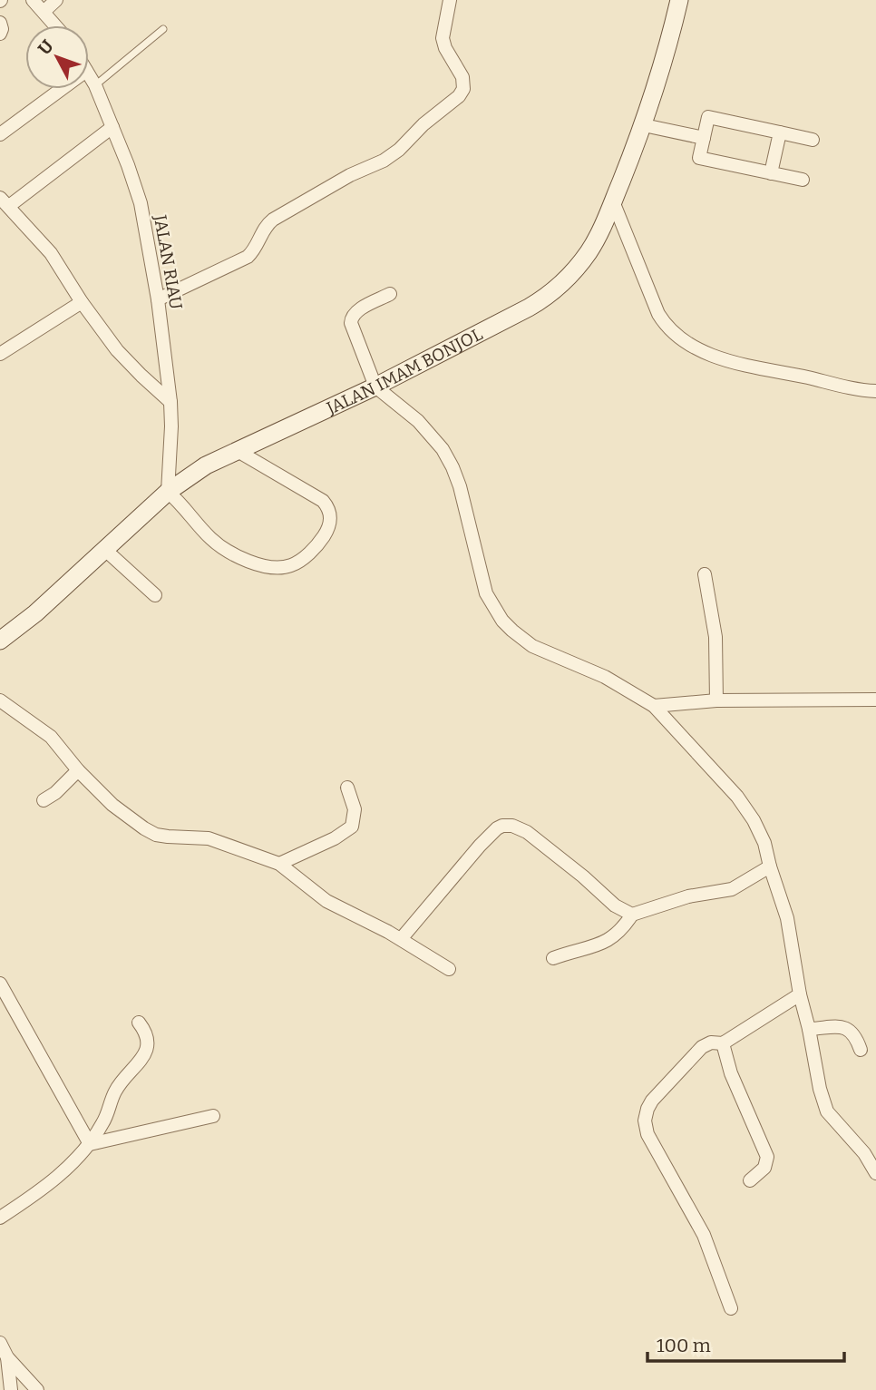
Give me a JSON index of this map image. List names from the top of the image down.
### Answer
{
  "streets": {
    "main road": ["JALAN IMAM BONJOL"],
    "street": ["JALAN RIAU"]
  },
  "crossings": [
    ["JALAN RIAU", "JALAN IMAM BONJOL"]
  ],
  "scale_bar": "100 m",
  "north": "top left"
}
